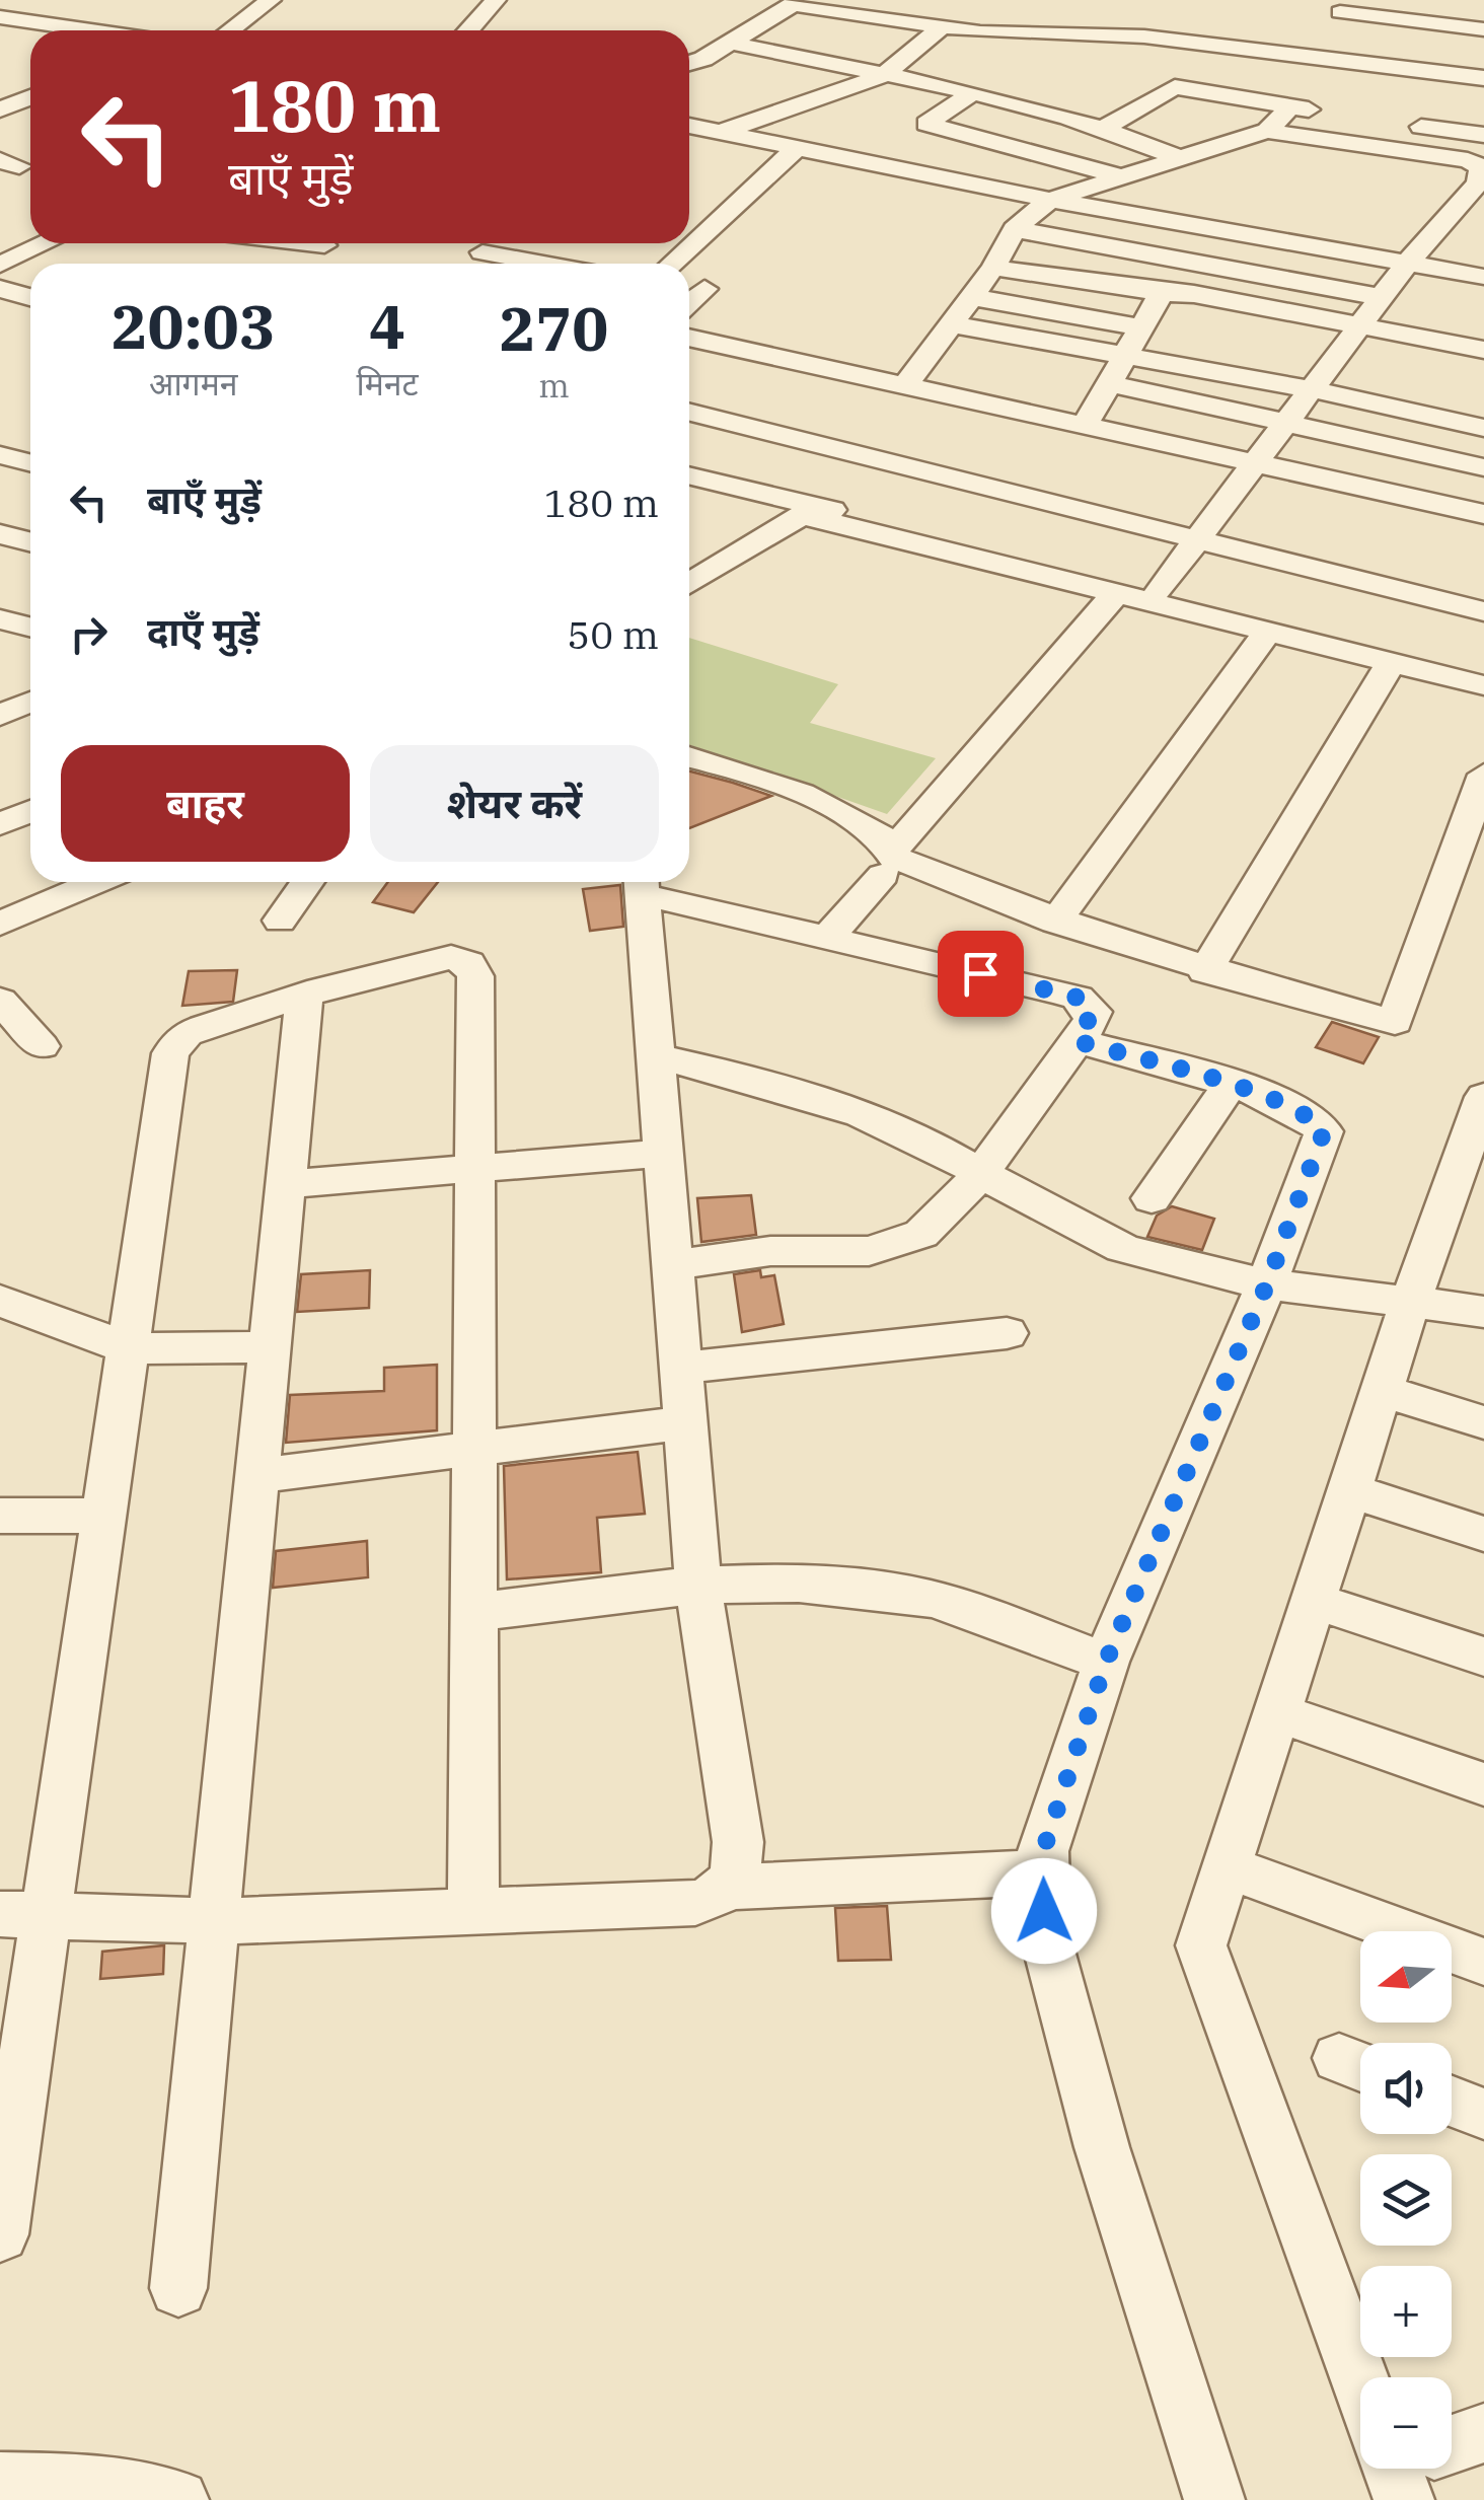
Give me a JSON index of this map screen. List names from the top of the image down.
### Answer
{
  "north": "left",
  "page": {
    "turn": ["180 m", "बाएँ मुड़ें"],
    "eta": [
      "20:03",
      "आगमन",
      "4",
      "मिनट",
      "270",
      "m"
    ],
    "list": [
      {
        "name": "बाएँ मुड़ें",
        "value": "180 m"
      },
      {
        "name": "दाएँ मुड़ें",
        "value": "50 m"
      }
    ],
    "buttons": ["बाहर", "शेयर करें"],
    "map_buttons": ["+", "−"]
  }
}
